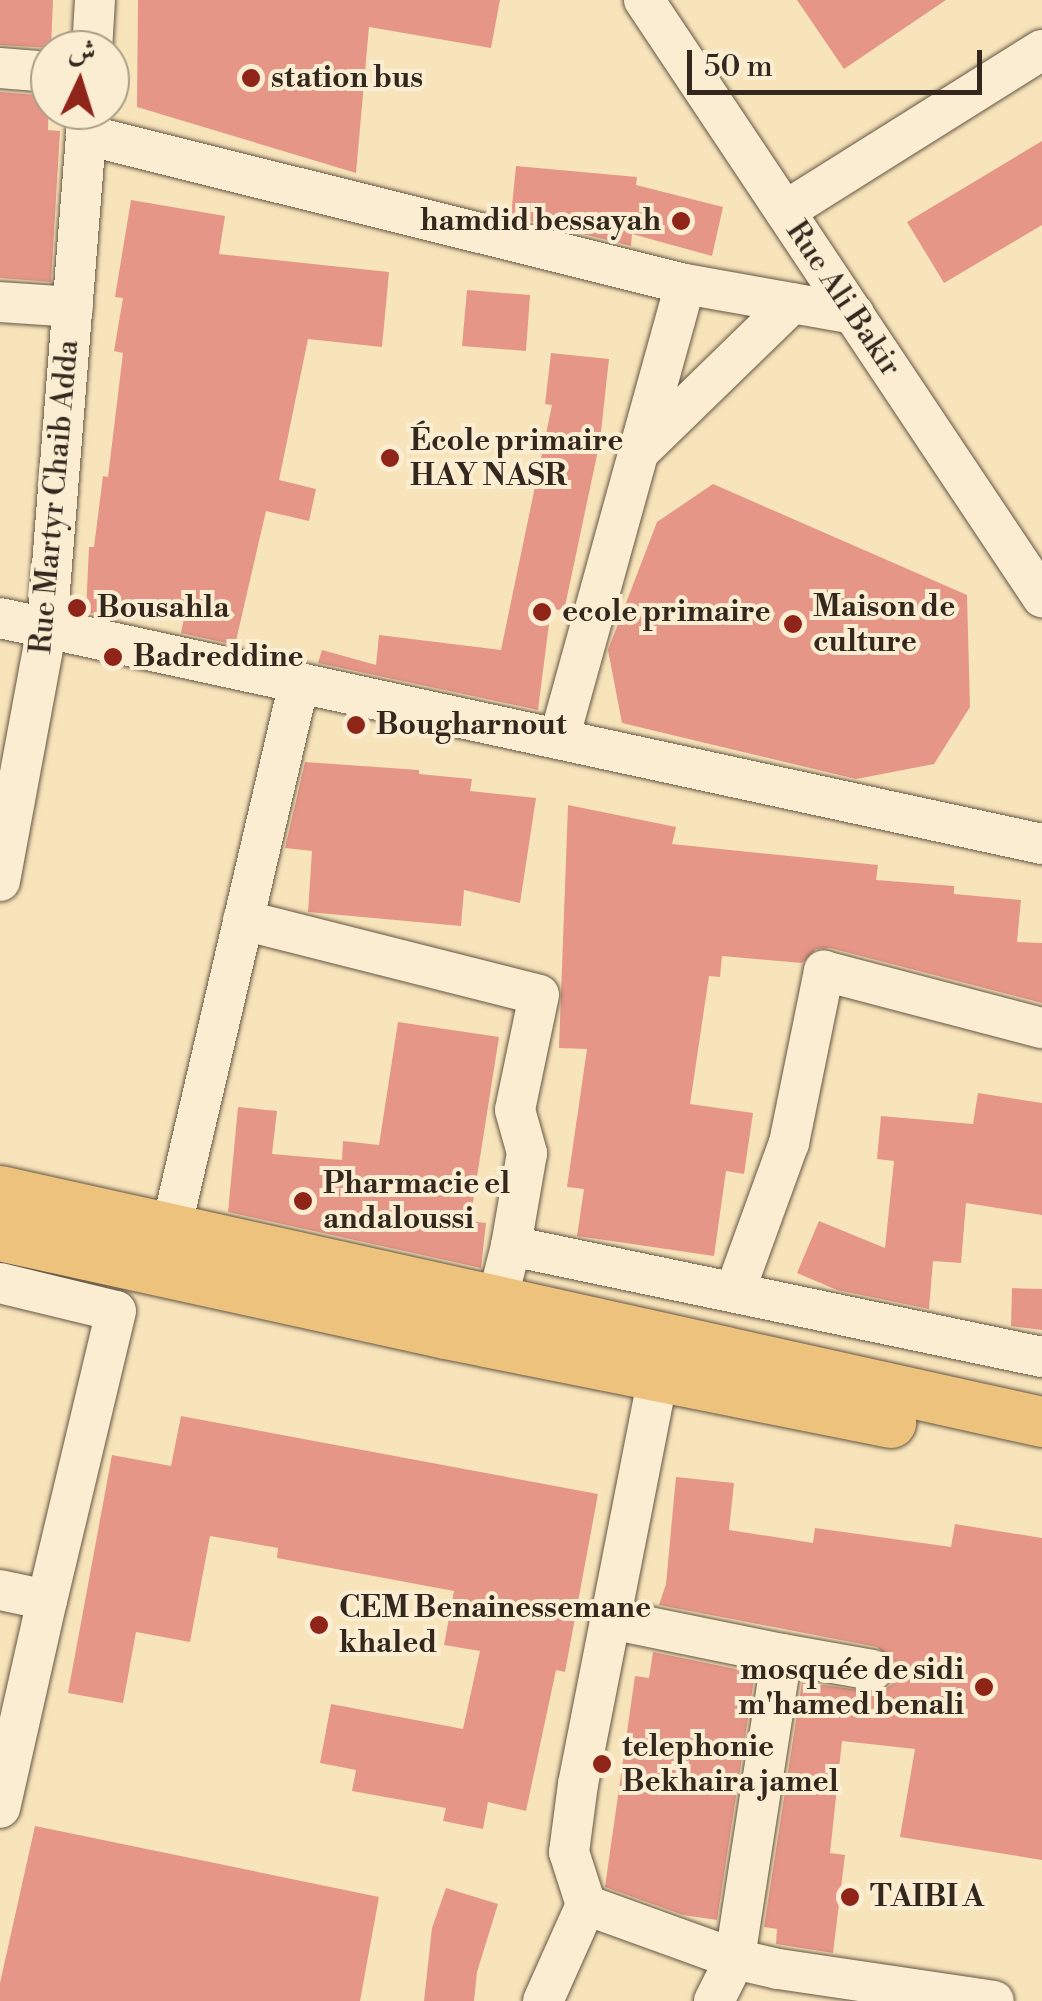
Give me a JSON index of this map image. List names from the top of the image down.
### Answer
{
  "streets": {
    "street": ["Rue Ali Bakir", "Rue Martyr Chaib Adda"]
  },
  "places": [
    "station bus",
    "hamdid bessayah",
    "École primaire HAY NASR",
    "Bousahla",
    "ecole primaire",
    "Maison de culture",
    "Badreddine",
    "Bougharnout",
    "Pharmacie el andaloussi",
    "CEM Benainessemane khaled",
    "mosquée de sidi m'hamed benali",
    "telephonie Bekhaira jamel",
    "TAIBI A"
  ],
  "scale_bar": "50 m",
  "north": "top"
}
